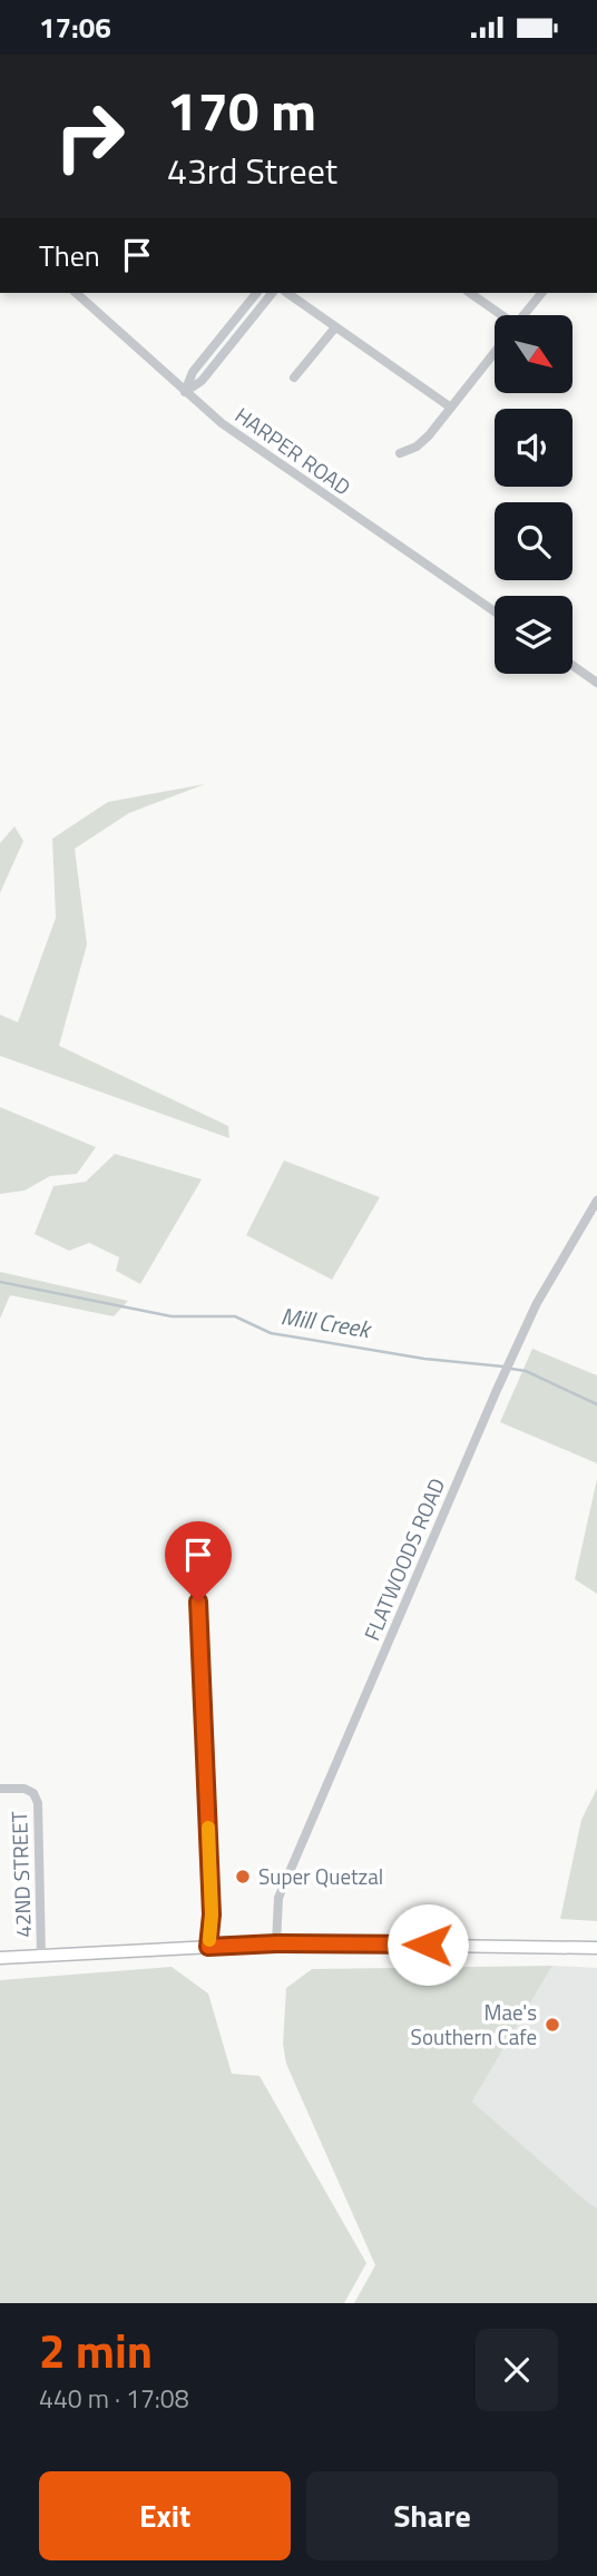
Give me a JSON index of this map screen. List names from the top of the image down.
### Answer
{
  "streets": {
    "street": ["HARPER ROAD", "FLATWOODS ROAD", "42ND STREET"]
  },
  "water": ["Mill Creek"],
  "places": ["Super Quetzal", "Mae's Southern Cafe"],
  "north": "bottom right",
  "page": {
    "status": "17:06",
    "turn": ["170 m", "43rd Street"],
    "then": "Then",
    "heading": ["2 min", "440 m · 17:08"],
    "buttons": ["Exit", "Share"]
  }
}
